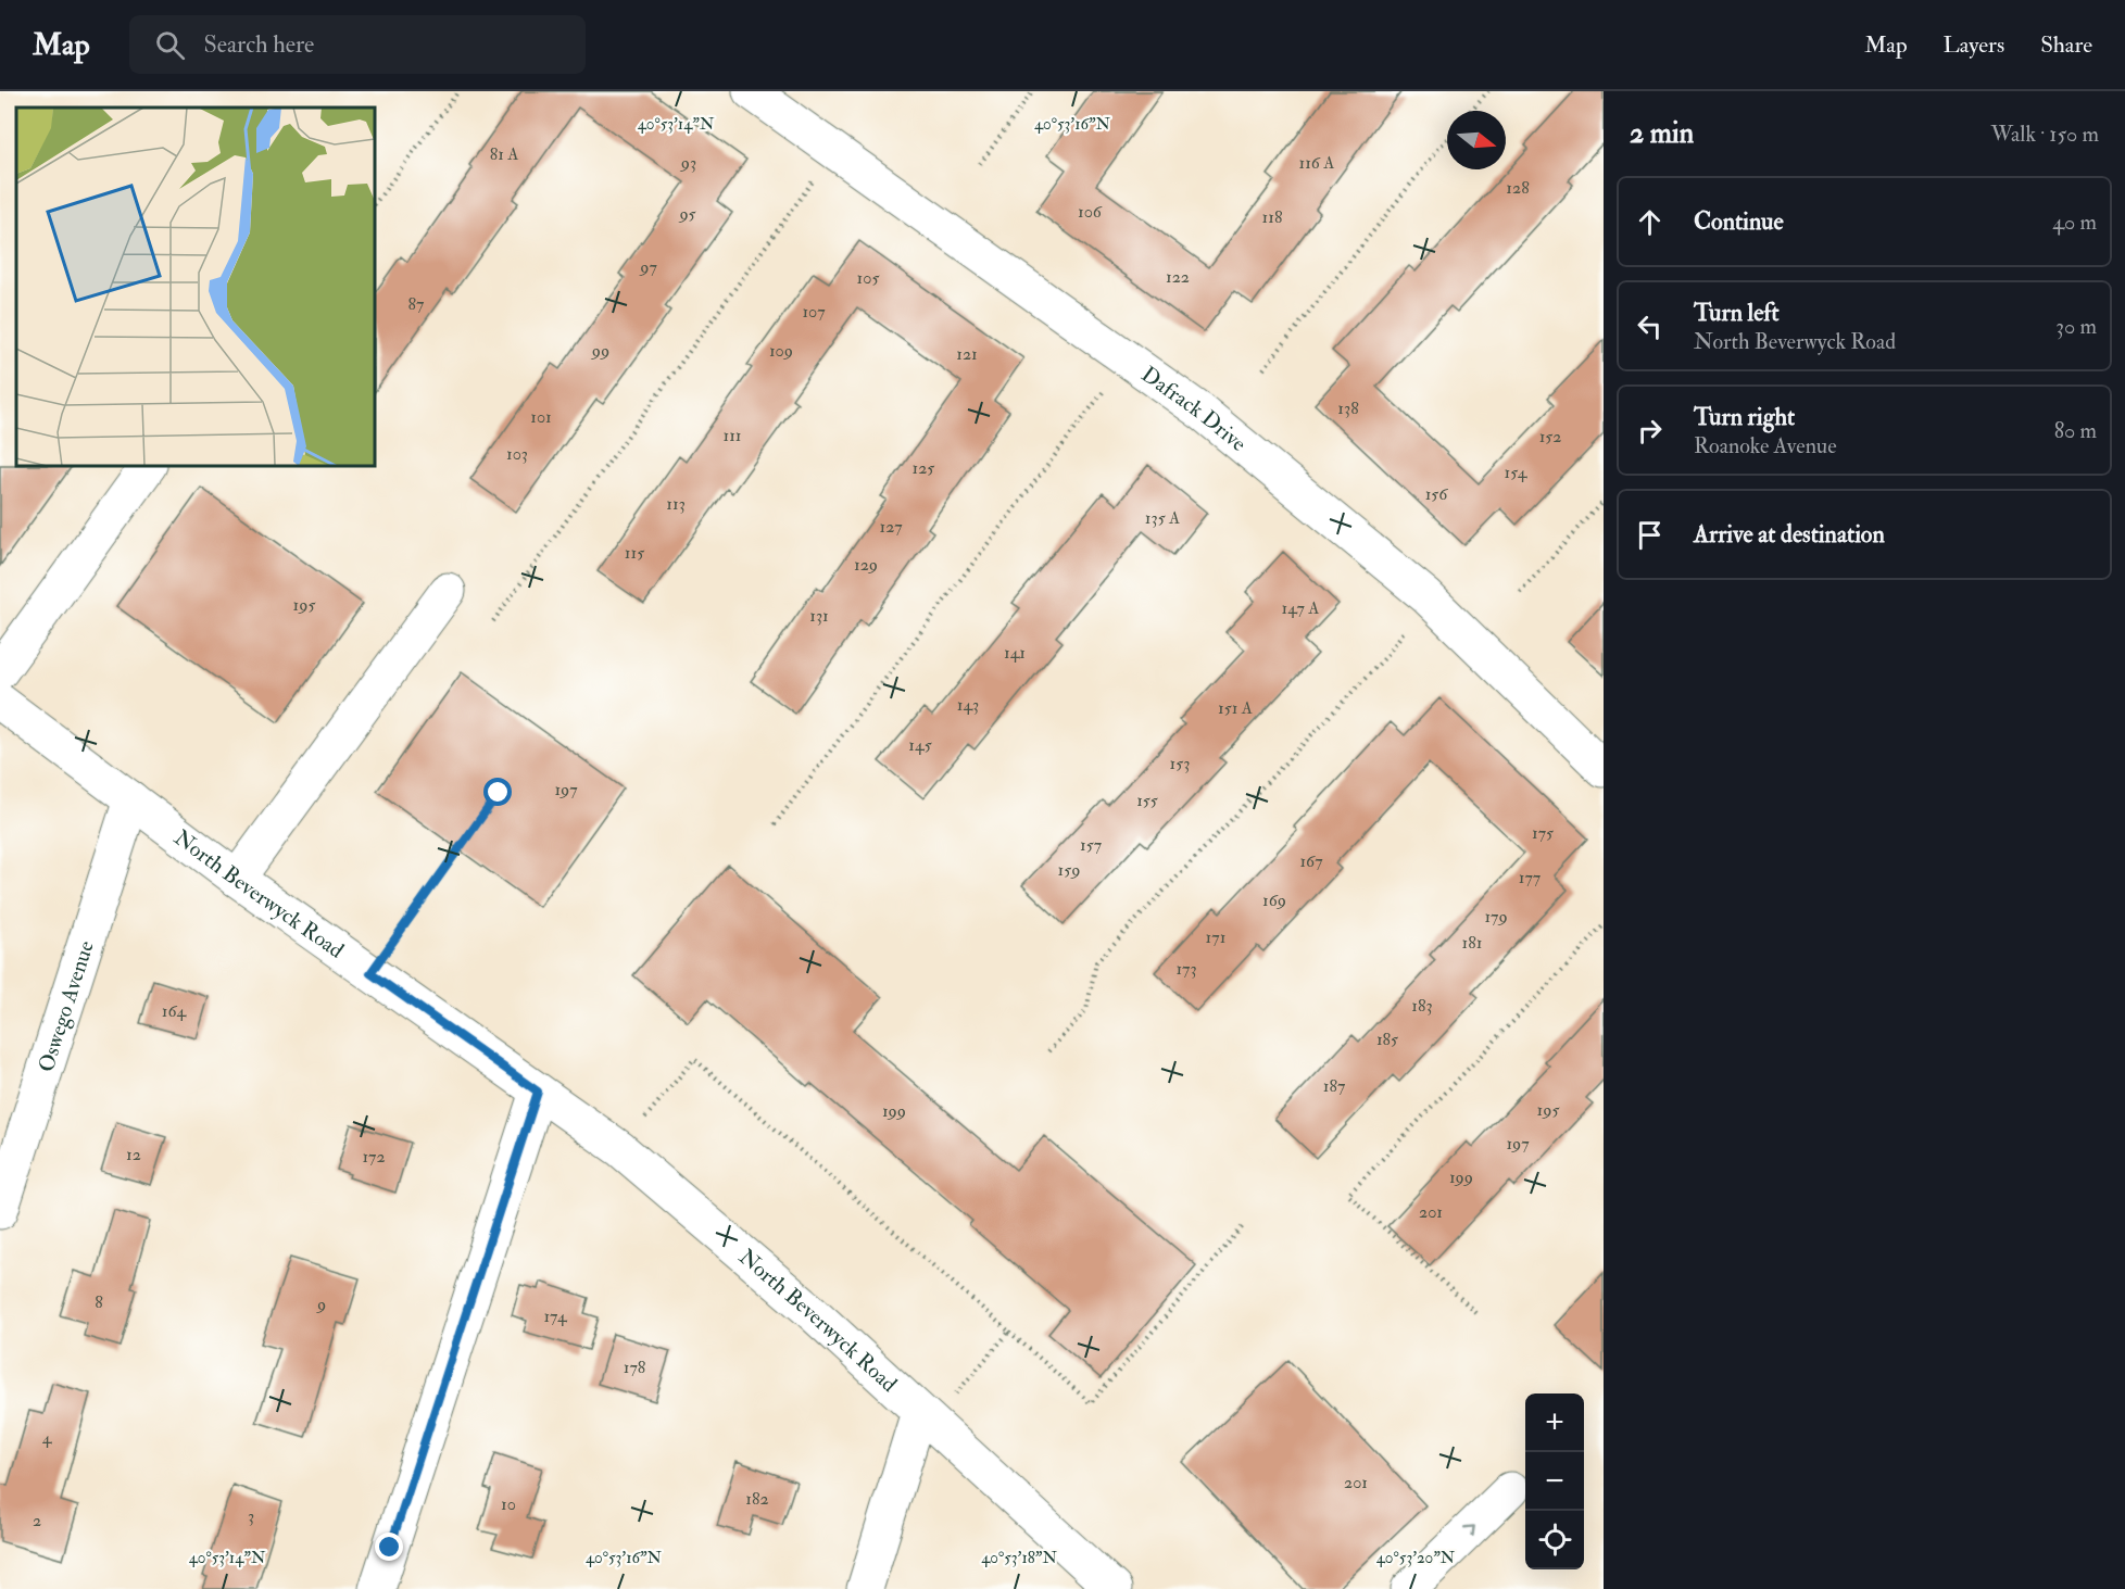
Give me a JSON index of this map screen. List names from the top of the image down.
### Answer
{
  "streets": {
    "street": ["Dafrack Drive", "North Beverwyck Road", "Oswego Avenue"]
  },
  "crossings": [
    ["North Beverwyck Road", "Oswego Avenue"]
  ],
  "house_numbers": [
    "81 A",
    "93",
    "116 A",
    "128",
    "106",
    "95",
    "118",
    "97",
    "122",
    "105",
    "87",
    "107",
    "99",
    "109",
    "121",
    "138",
    "101",
    "111",
    "152",
    "103",
    "125",
    "154",
    "156",
    "113",
    "135 A",
    "127",
    "115",
    "129",
    "195",
    "147 A",
    "131",
    "141",
    "143",
    "151 A",
    "145",
    "153",
    "197",
    "155",
    "175",
    "157",
    "167",
    "159",
    "177",
    "169",
    "179",
    "171",
    "181",
    "173",
    "183",
    "164",
    "185",
    "187",
    "195",
    "199",
    "197",
    "12",
    "172",
    "199",
    "201",
    "8",
    "9",
    "174",
    "178",
    "4",
    "201",
    "182",
    "10",
    "3",
    "2"
  ],
  "north": "right",
  "page": {
    "header": "Map",
    "search": "Search here",
    "nav": ["Map", "Layers", "Share"],
    "heading": ["2 min", "Walk · 150 m"],
    "list": [
      ["Continue", "40 m"],
      ["Turn left", "North Beverwyck Road", "30 m"],
      ["Turn right", "Roanoke Avenue", "80 m"],
      "Arrive at destination"
    ],
    "map_buttons": ["+", "−"]
  },
  "coordinates": [
    "40°53'14\"N",
    "40°53'16\"N",
    "40°53'18\"N",
    "40°53'20\"N"
  ]
}
